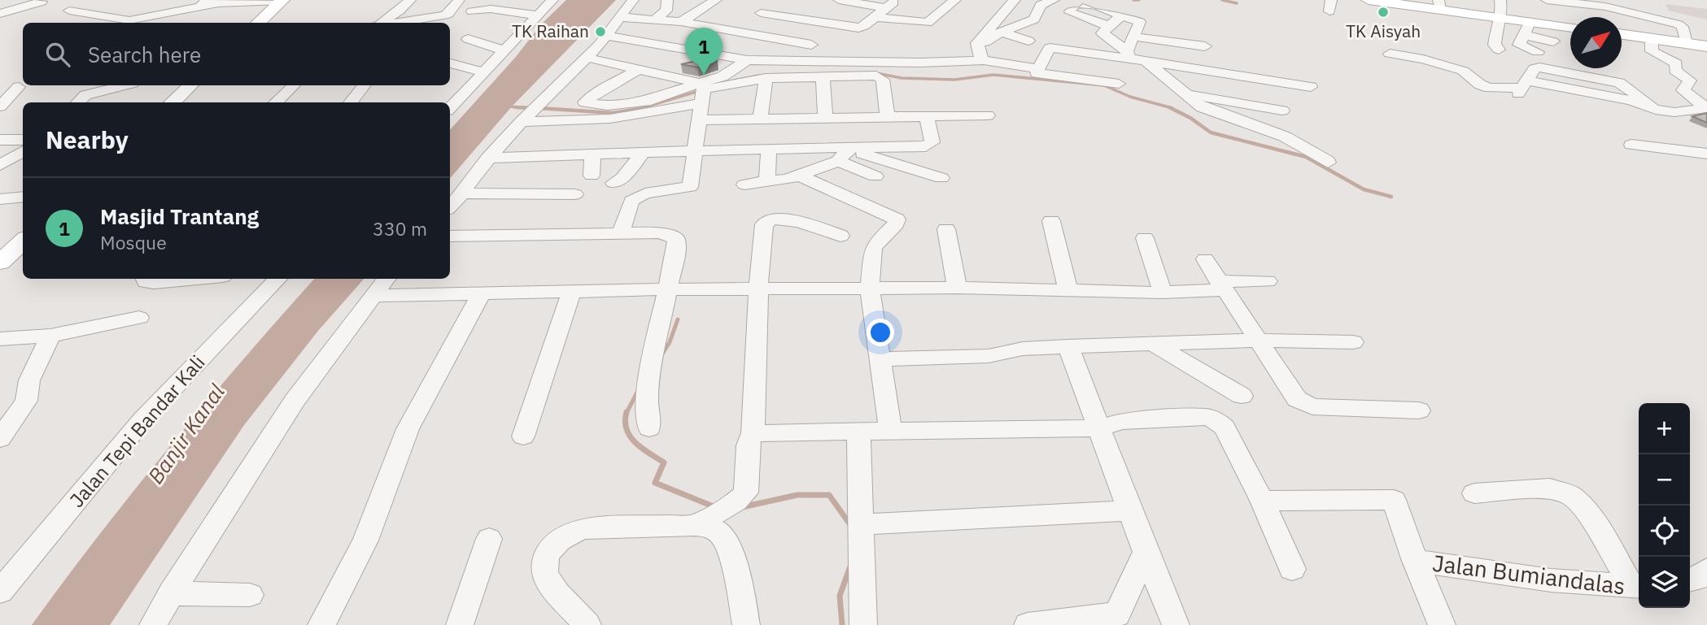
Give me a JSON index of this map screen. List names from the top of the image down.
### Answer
{
  "streets": {
    "street": ["Jalan Tepi Bandar Kali", "Jalan Bumiandalas"]
  },
  "water": ["Banjir Kanal"],
  "places": ["TK Aisyah", "TK Raihan"],
  "north": "top right",
  "page": {
    "search": "Search here",
    "pins": "1",
    "heading": "Nearby",
    "list": [
      {
        "mark": "1",
        "name": "Masjid Trantang",
        "note": "Mosque",
        "value": "330 m"
      }
    ],
    "map_buttons": ["+", "−"]
  }
}
